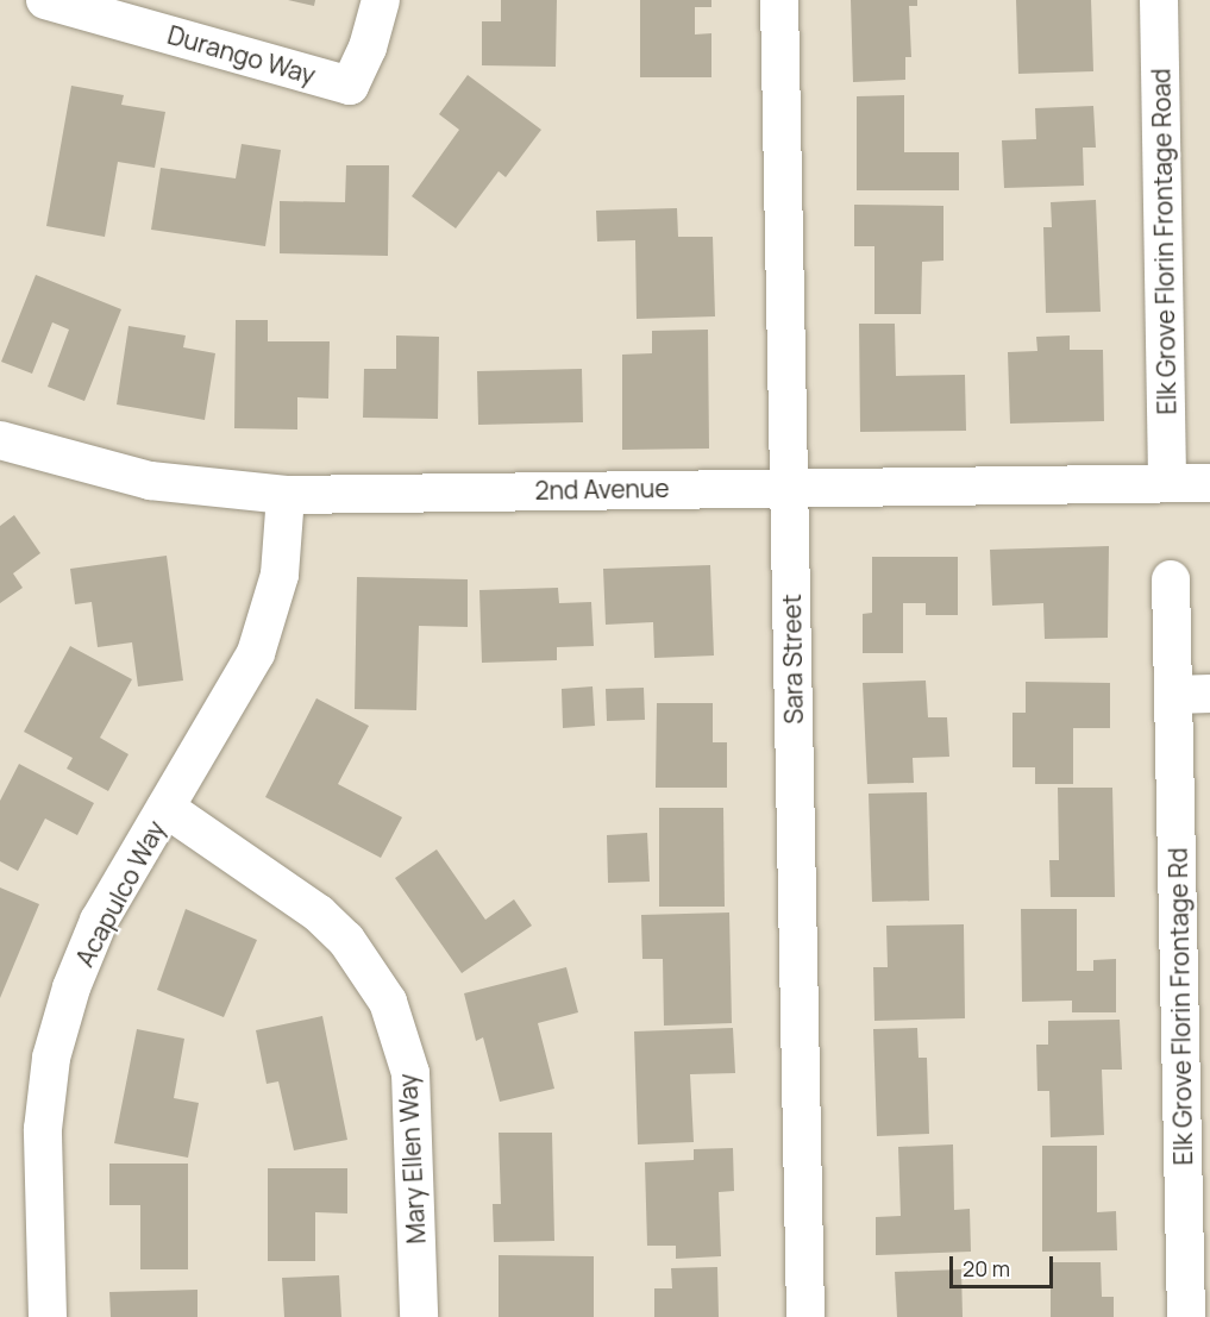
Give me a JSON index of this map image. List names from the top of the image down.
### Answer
{
  "streets": {
    "street": [
      "Durango Way",
      "Elk Grove Florin Frontage Road",
      "2nd Avenue",
      "Sara Street",
      "Acapulco Way",
      "Elk Grove Florin Frontage Rd",
      "Mary Ellen Way"
    ]
  },
  "crossings": [
    ["Elk Grove Florin Frontage Road", "2nd Avenue"],
    ["2nd Avenue", "Sara Street"],
    ["2nd Avenue", "Acapulco Way"],
    ["Acapulco Way", "Mary Ellen Way"]
  ],
  "scale_bar": "20 m"
}
